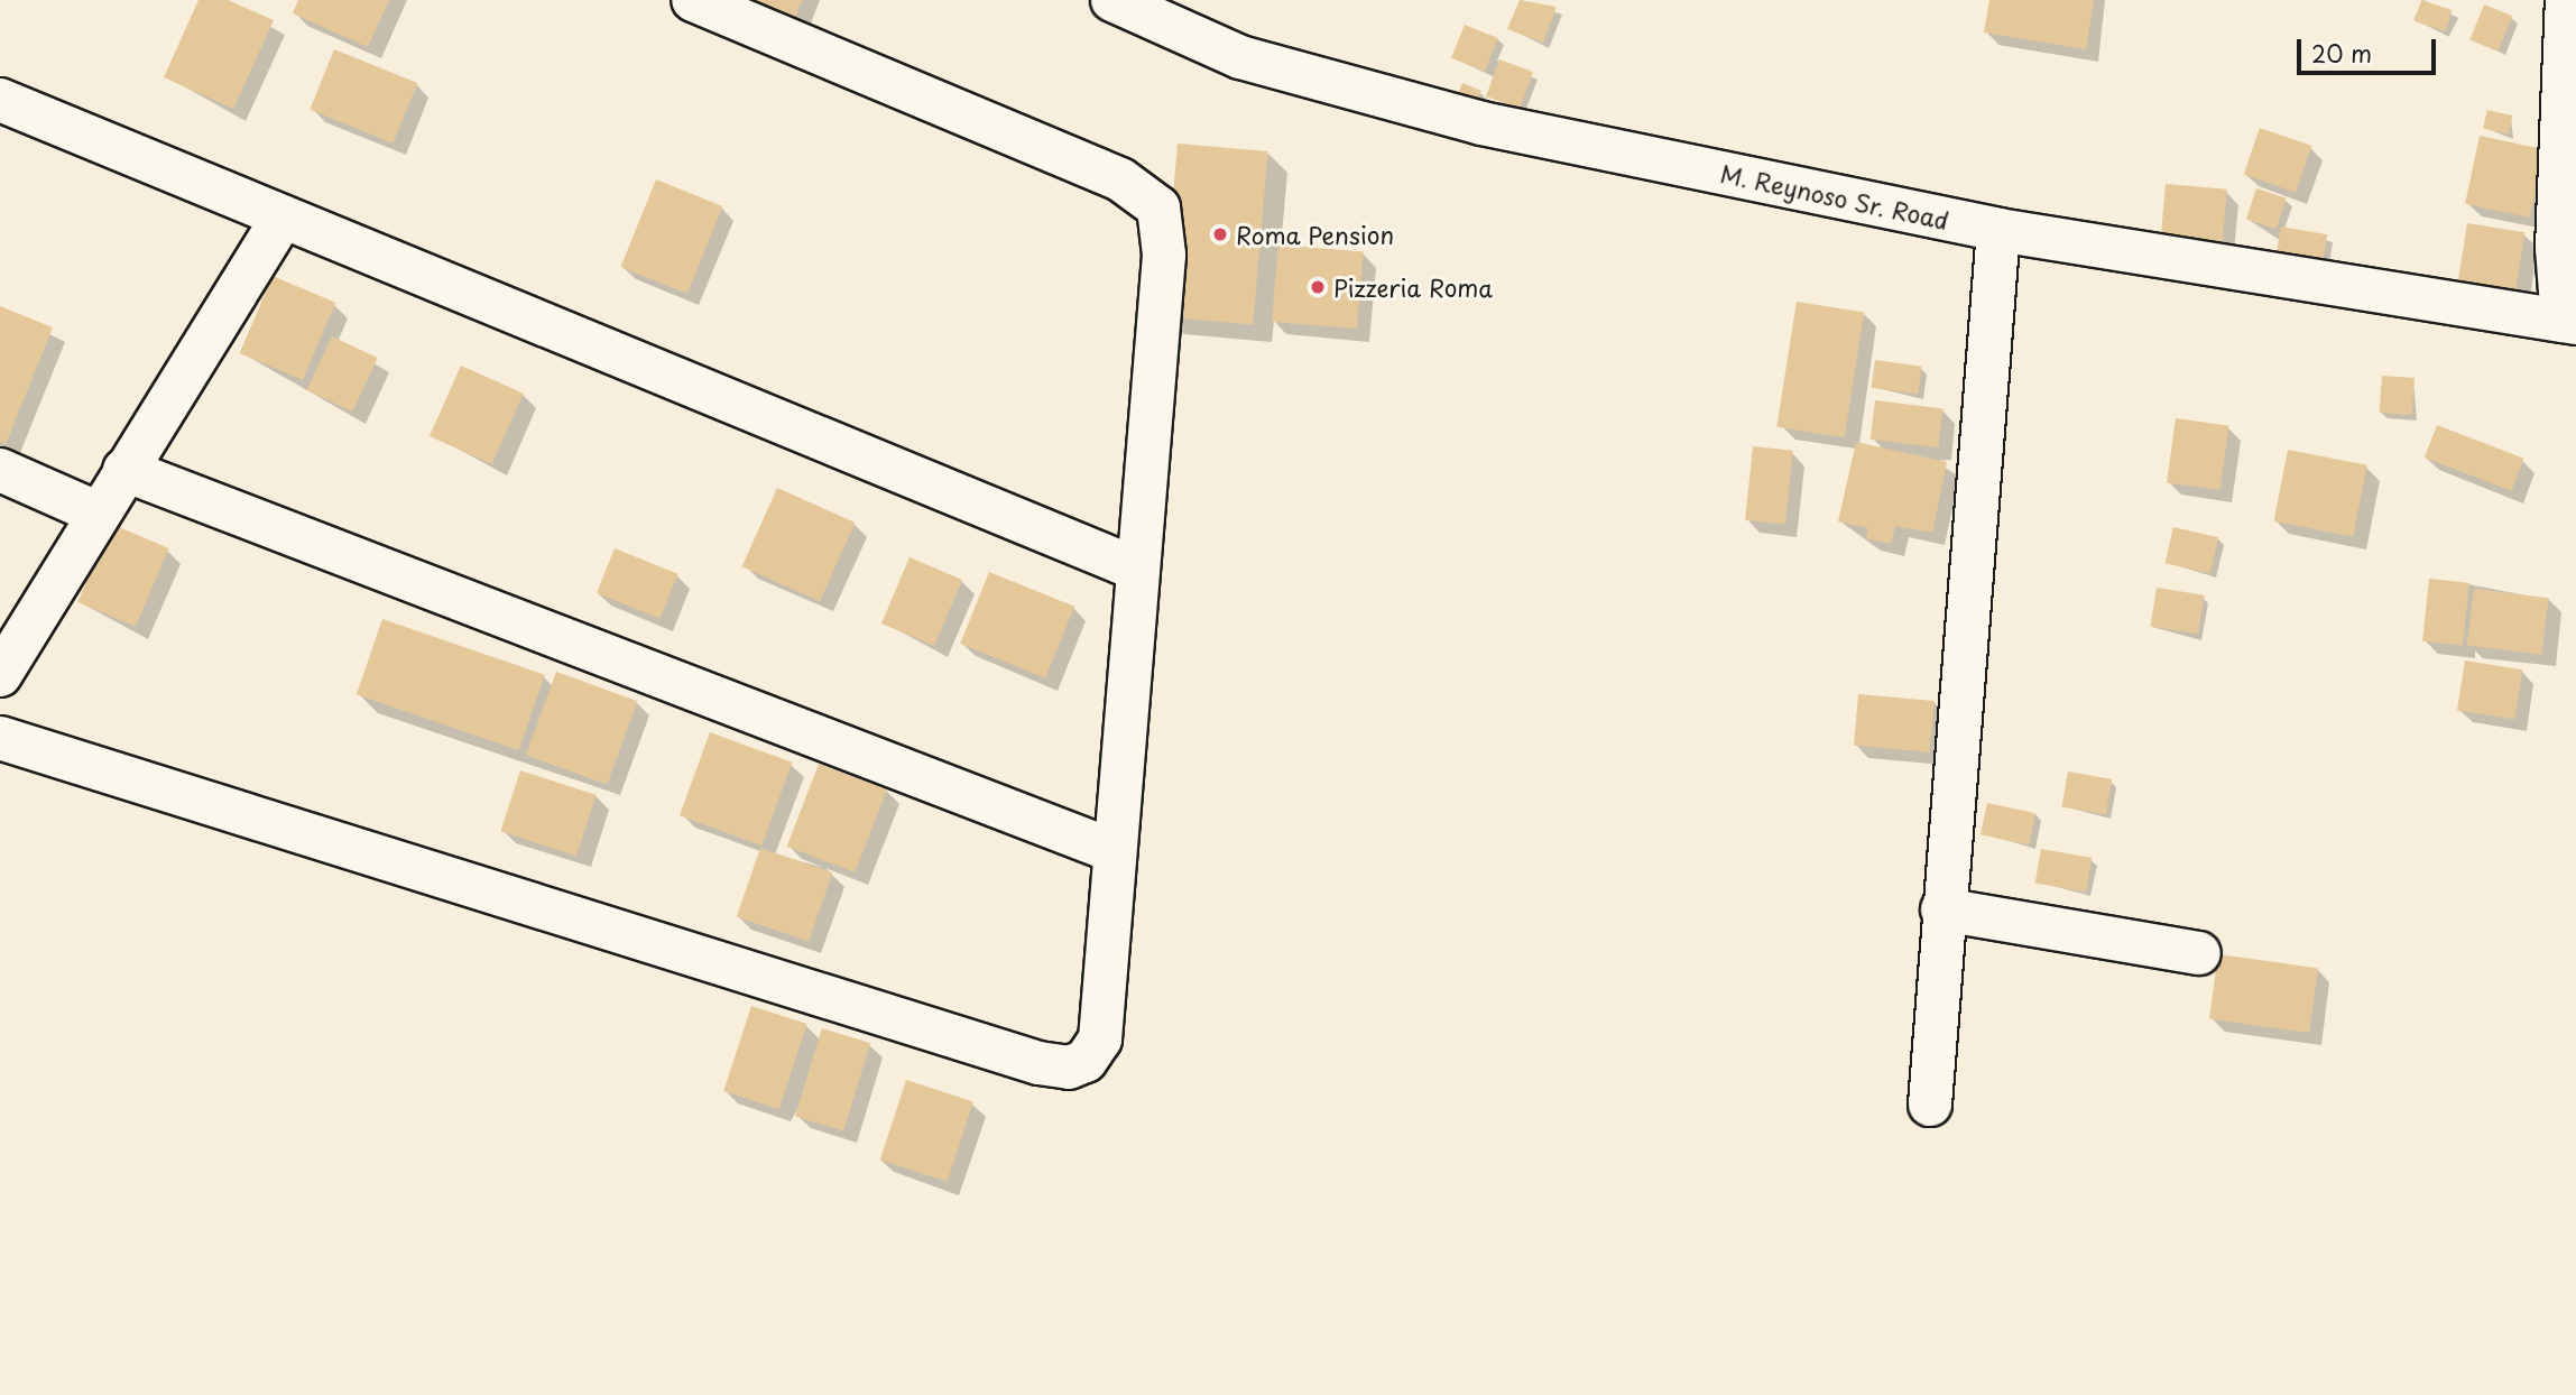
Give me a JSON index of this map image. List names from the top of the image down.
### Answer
{
  "streets": {
    "street": ["M. Reynoso Sr. Road"]
  },
  "places": ["Roma Pension", "Pizzeria Roma"],
  "scale_bar": "20 m"
}
